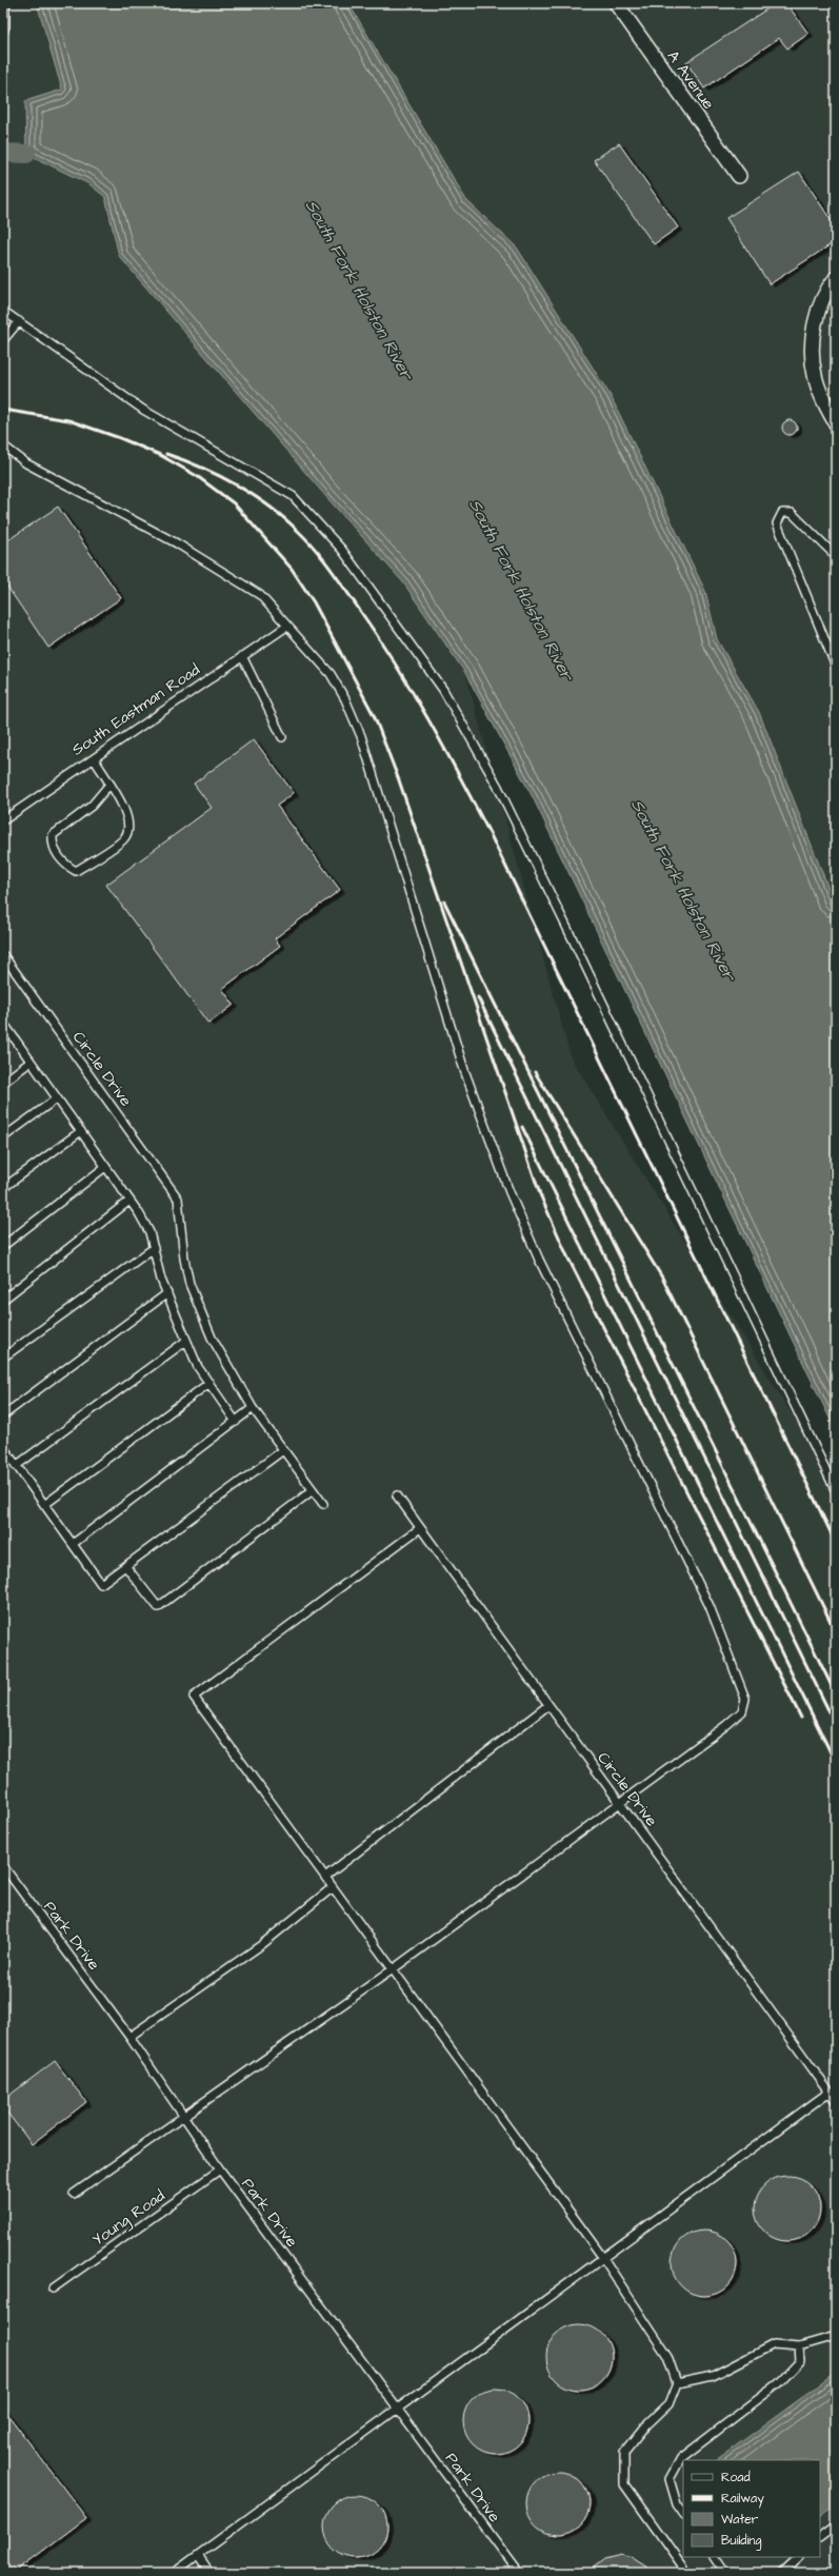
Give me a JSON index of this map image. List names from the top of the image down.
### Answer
{
  "streets": {
    "street": ["A Avenue"],
    "lane": [
      "South Eastman Road",
      "Circle Drive",
      "Park Drive",
      "Young Road"
    ]
  },
  "crossings": [
    ["Park Drive", "Young Road"]
  ],
  "water": ["South Fork Holston River"],
  "legend": [
    "Road",
    "Railway",
    "Water",
    "Building"
  ]
}
